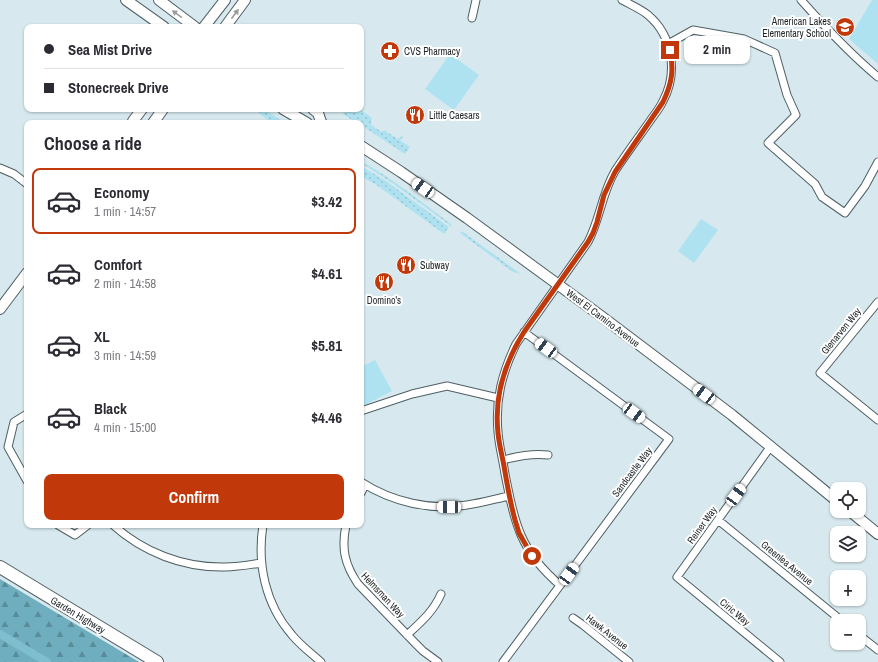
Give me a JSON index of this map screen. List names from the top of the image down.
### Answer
{
  "streets": {
    "main road": ["West El Camino Avenue", "Garden Highway"],
    "street": [
      "Glenarven Way",
      "Sandcastle Way",
      "Reiner Way",
      "Greenlea Avenue",
      "Helmsman Way",
      "Ciric Way",
      "Hawk Avenue"
    ]
  },
  "crossings": [
    ["West El Camino Avenue", "Reiner Way"],
    ["Reiner Way", "Greenlea Avenue"],
    ["Reiner Way", "Ciric Way"]
  ],
  "places": {
    "school or university": ["American Lakes Elementary School"],
    "pharmacy": ["CVS Pharmacy"],
    "restaurant": ["Little Caesars", "Subway", "Domino's"]
  },
  "page": {
    "banner": ["Sea Mist Drive", "Stonecreek Drive"],
    "bubble": "2 min",
    "heading": "Choose a ride",
    "list": [
      {
        "name": "Economy",
        "note": "1 min · 14:57",
        "value": "$3.42"
      },
      {
        "name": "Comfort",
        "note": "2 min · 14:58",
        "value": "$4.61"
      },
      {
        "name": "XL",
        "note": "3 min · 14:59",
        "value": "$5.81"
      },
      {
        "name": "Black",
        "note": "4 min · 15:00",
        "value": "$4.46"
      }
    ],
    "buttons": "Confirm",
    "map_buttons": ["+", "−"]
  }
}
